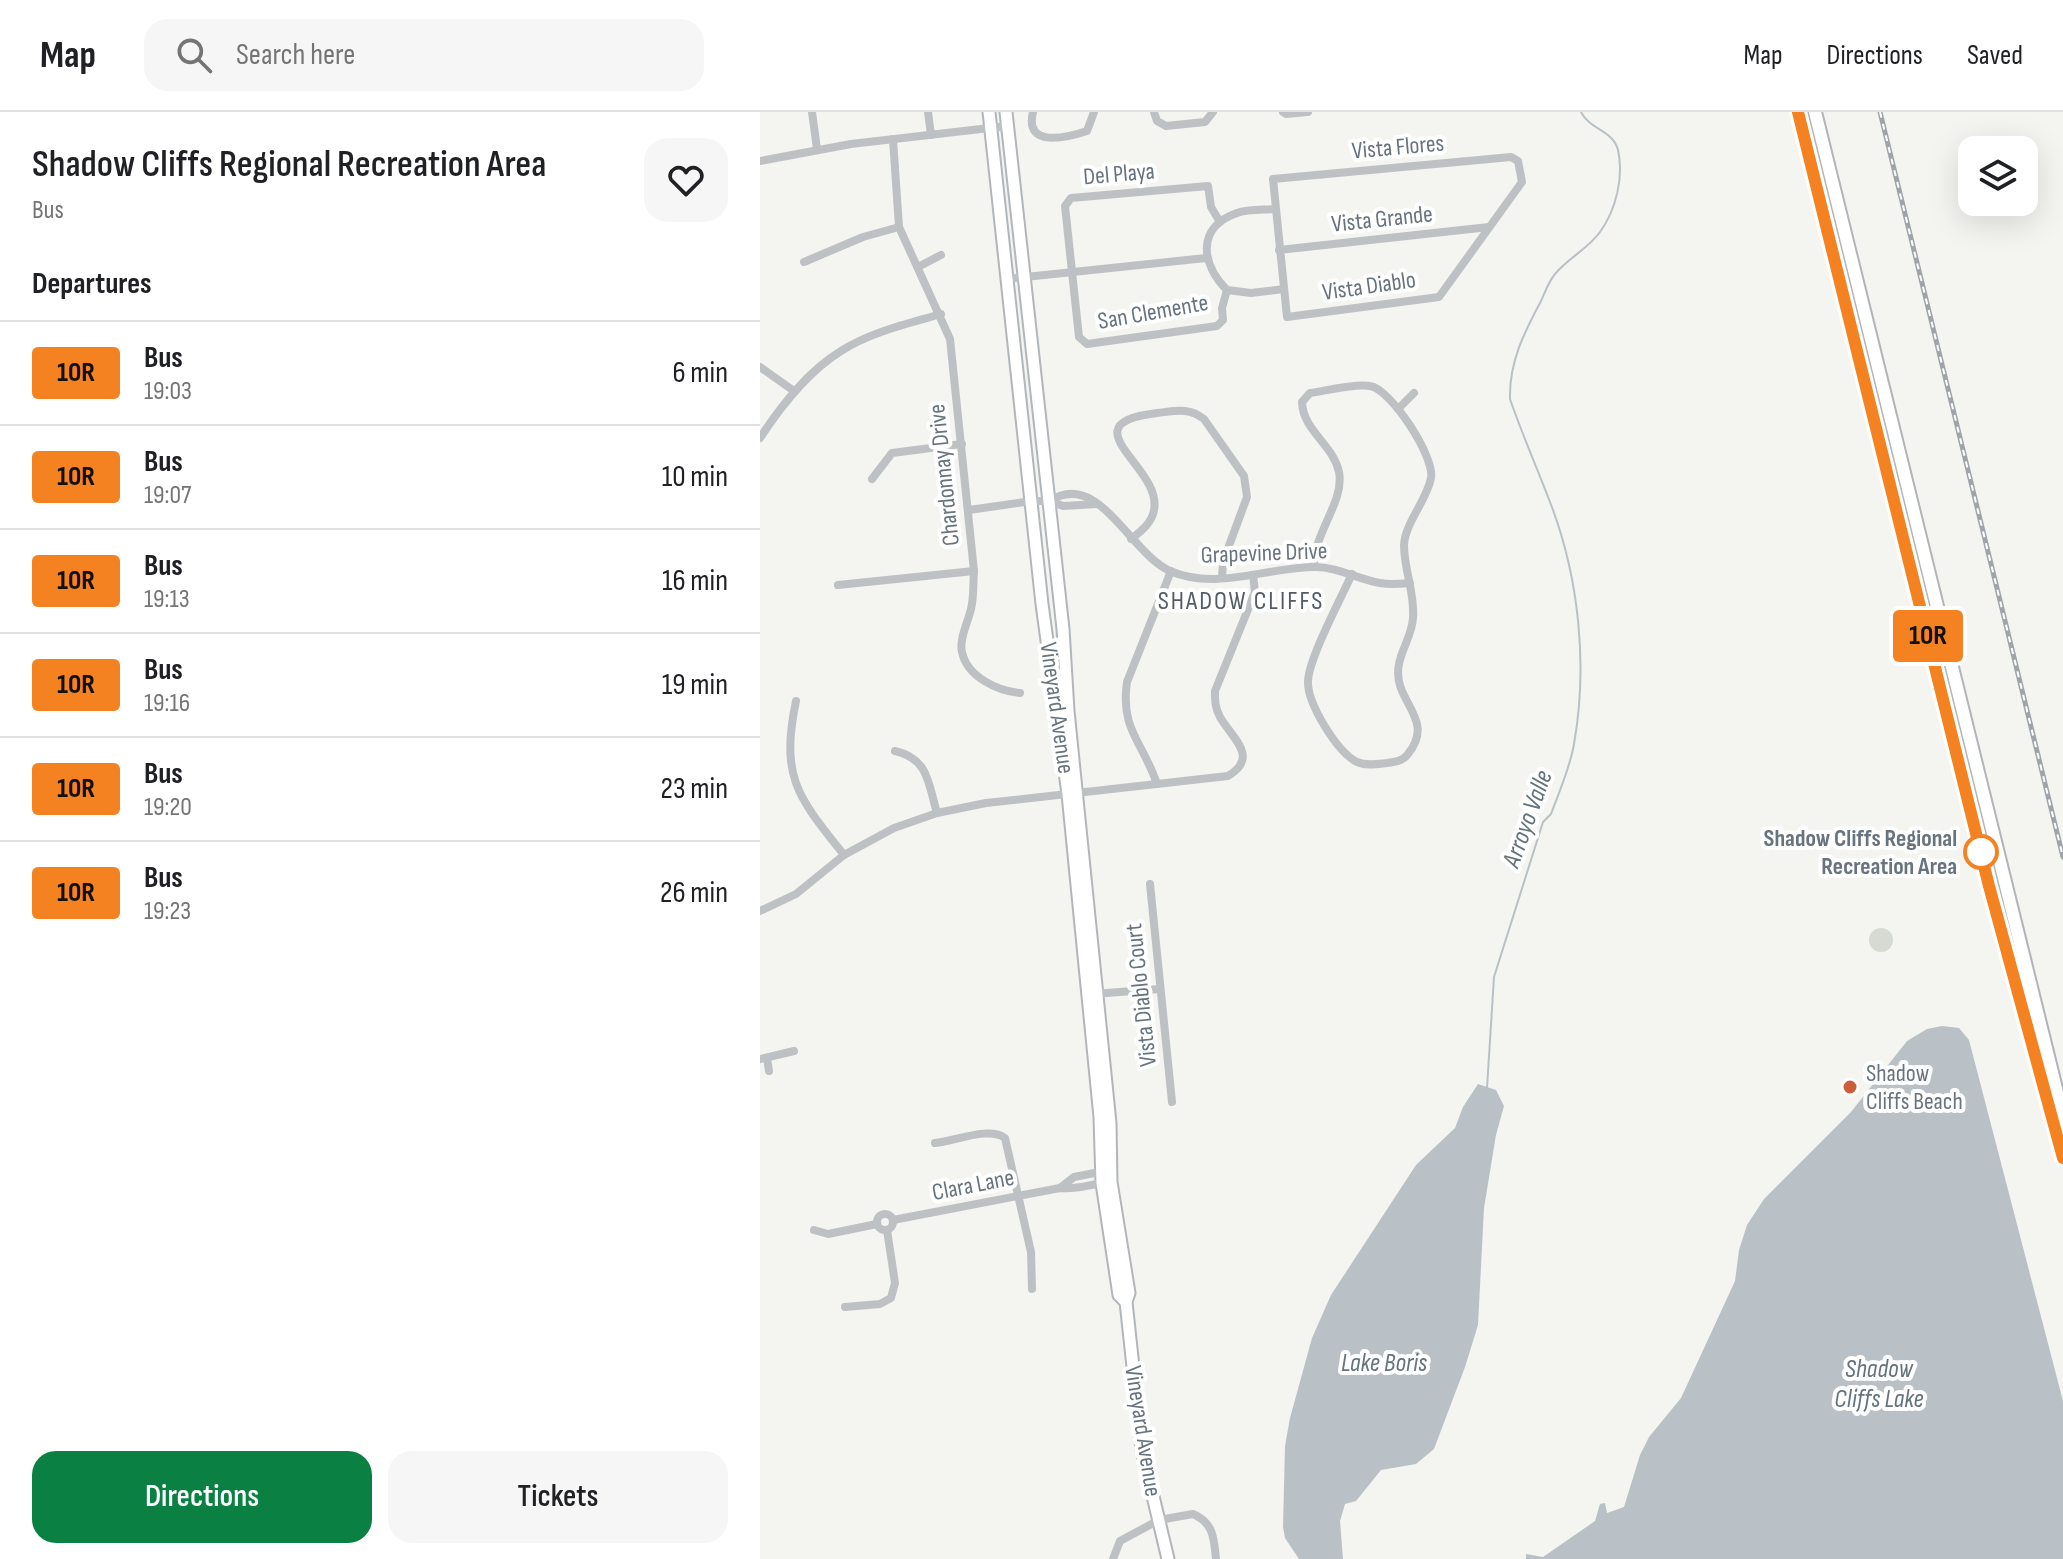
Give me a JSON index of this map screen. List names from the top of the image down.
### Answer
{
  "streets": {
    "street": [
      "Vista Flores",
      "Del Playa",
      "Vista Grande",
      "Vista Diablo",
      "San Clemente",
      "Chardonnay Drive",
      "Grapevine Drive",
      "Vineyard Avenue",
      "Vista Diablo Court",
      "Clara Lane"
    ]
  },
  "crossings": [
    ["Vista Flores", "Del Playa"],
    ["Vista Flores", "Vista Grande"],
    ["Vista Flores", "Vista Diablo"],
    ["Vista Flores", "San Clemente"],
    ["Del Playa", "Vista Grande"],
    ["Del Playa", "Vista Diablo"],
    ["Del Playa", "San Clemente"],
    ["Vista Grande", "Vista Diablo"],
    ["Vista Grande", "San Clemente"],
    ["Vista Diablo", "San Clemente"],
    ["Chardonnay Drive", "Grapevine Drive"],
    ["Grapevine Drive", "Vineyard Avenue"],
    ["Vineyard Avenue", "Clara Lane"]
  ],
  "districts": ["SHADOW CLIFFS"],
  "water": ["Arroyo Valle", "Lake Boris", "Shadow Cliffs Lake"],
  "places": ["Shadow Cliffs Regional Recreation Area", "Shadow Cliffs Beach"],
  "lines": ["bus line 10R"],
  "page": {
    "header": "Map",
    "search": "Search here",
    "nav": ["Map", "Directions", "Saved"],
    "heading": [
      ["Shadow Cliffs Regional Recreation Area", "Bus"],
      "Departures"
    ],
    "on_map": "10R",
    "list": [
      {
        "mark": "10R",
        "name": "Bus",
        "note": "19:03",
        "value": "6 min"
      },
      {
        "mark": "10R",
        "name": "Bus",
        "note": "19:07",
        "value": "10 min"
      },
      {
        "mark": "10R",
        "name": "Bus",
        "note": "19:13",
        "value": "16 min"
      },
      {
        "mark": "10R",
        "name": "Bus",
        "note": "19:16",
        "value": "19 min"
      },
      {
        "mark": "10R",
        "name": "Bus",
        "note": "19:20",
        "value": "23 min"
      },
      {
        "mark": "10R",
        "name": "Bus",
        "note": "19:23",
        "value": "26 min"
      }
    ],
    "buttons": ["Directions", "Tickets"]
  }
}
